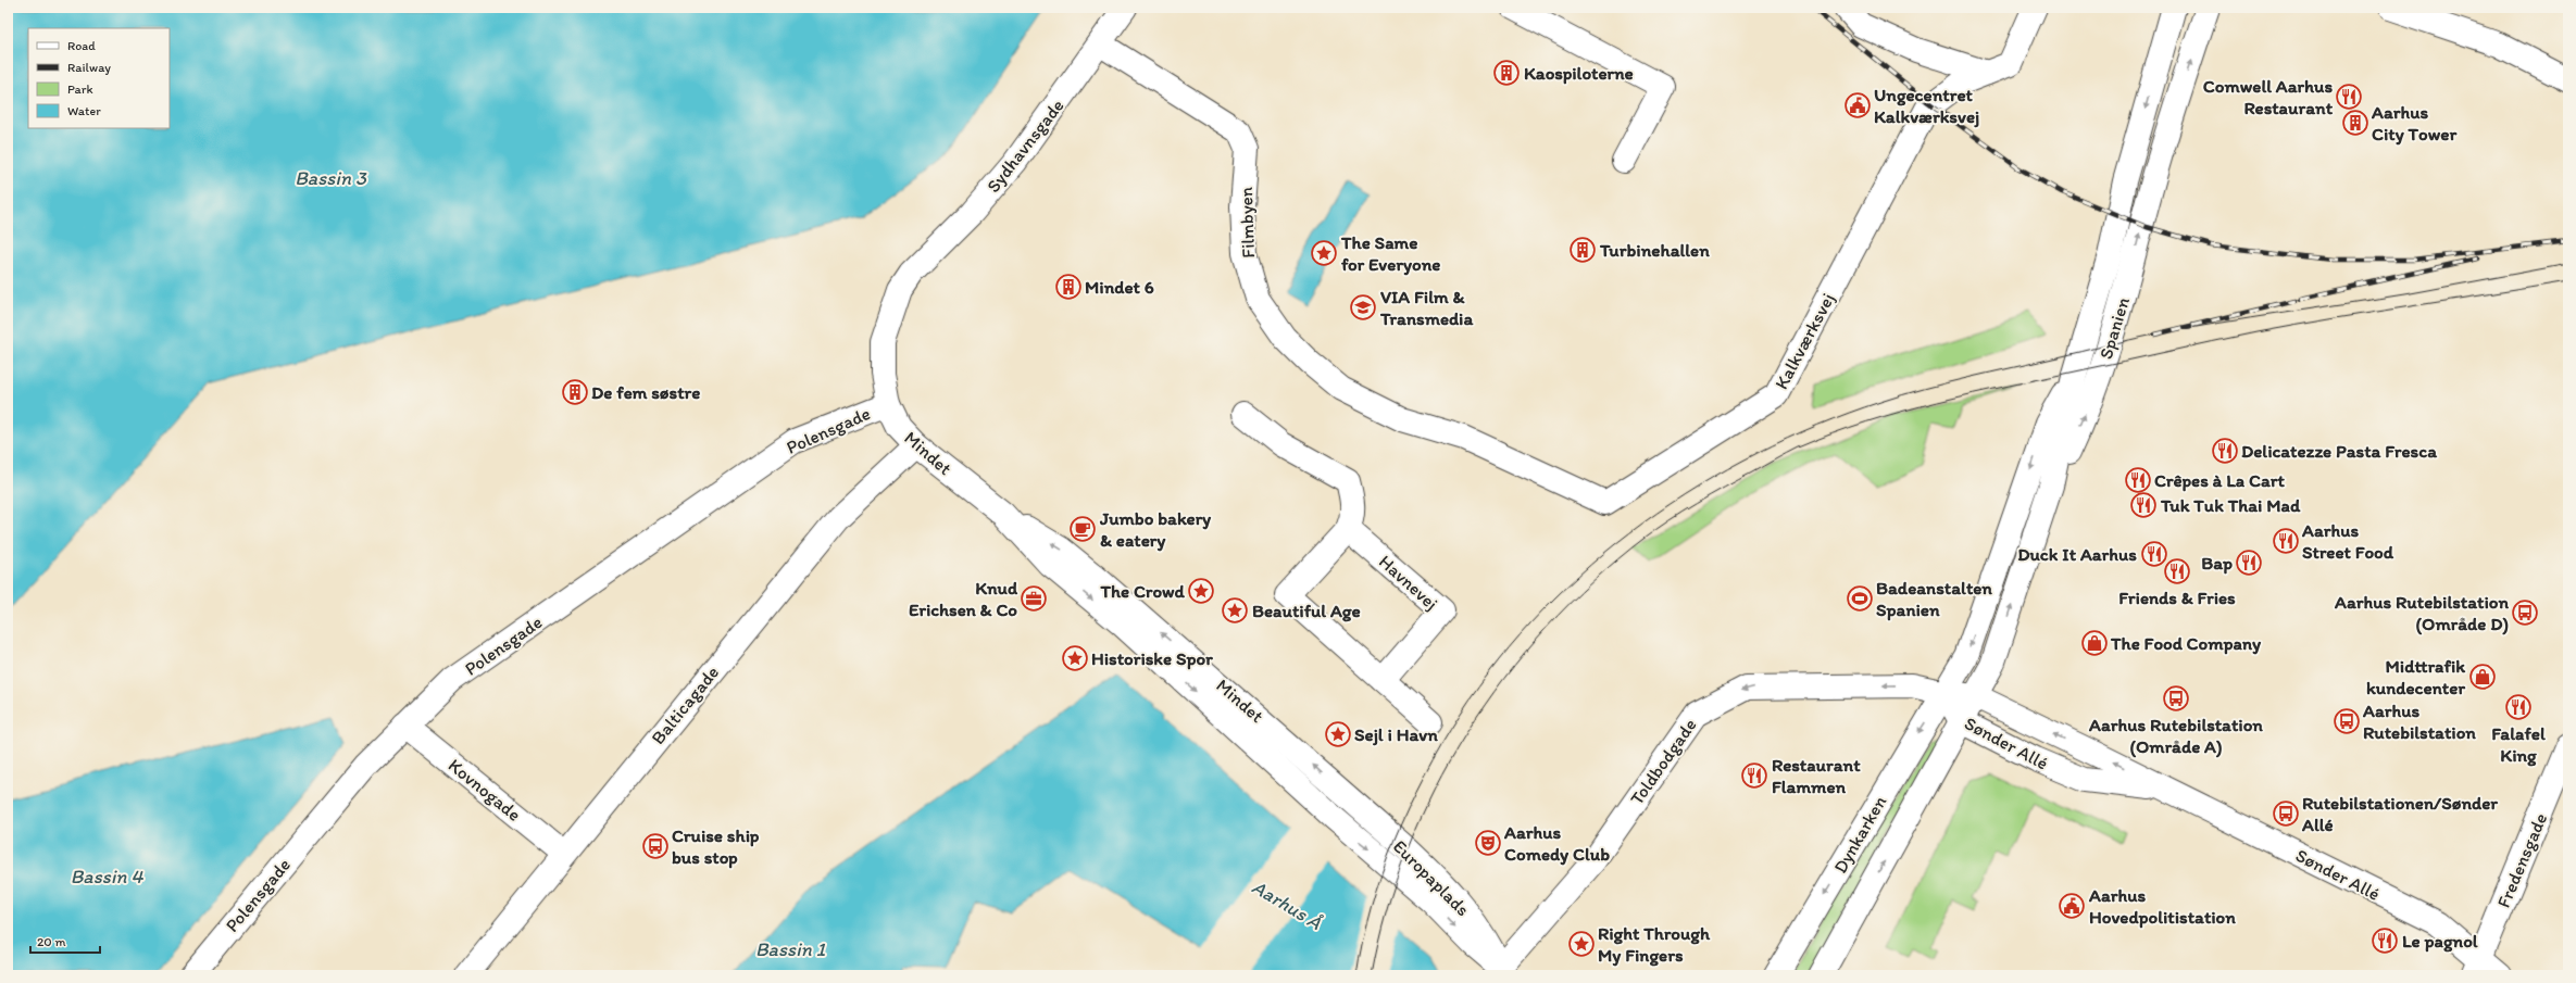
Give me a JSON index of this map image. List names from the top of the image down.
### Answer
{
  "streets": {
    "street": [
      "Sydhavnsgade",
      "Filmbyen",
      "Spanien",
      "Kalkværksvej",
      "Polensgade",
      "Mindet",
      "Havnevej",
      "Balticagade",
      "Sønder Allé",
      "Toldbodgade",
      "Kovnogade",
      "Dynkarken",
      "Fredensgade",
      "Europaplads"
    ]
  },
  "crossings": [
    ["Sydhavnsgade", "Filmbyen"],
    ["Sydhavnsgade", "Mindet"],
    ["Filmbyen", "Kalkværksvej"],
    ["Spanien", "Sønder Allé"],
    ["Spanien", "Toldbodgade"],
    ["Spanien", "Dynkarken"],
    ["Polensgade", "Mindet"],
    ["Polensgade", "Kovnogade"],
    ["Mindet", "Balticagade"],
    ["Mindet", "Europaplads"],
    ["Balticagade", "Kovnogade"],
    ["Sønder Allé", "Toldbodgade"],
    ["Sønder Allé", "Dynkarken"],
    ["Sønder Allé", "Fredensgade"],
    ["Toldbodgade", "Dynkarken"],
    ["Toldbodgade", "Europaplads"]
  ],
  "one_way": ["Toldbodgade"],
  "water": [
    "Bassin 3",
    "Bassin 4",
    "Aarhus Å",
    "Bassin 1"
  ],
  "places": {
    "building": [
      "Kaospiloterne",
      "Aarhus City Tower",
      "Turbinehallen",
      "Mindet 6",
      "De fem søstre"
    ],
    "restaurant": [
      "Comwell Aarhus Restaurant",
      "Delicatezze Pasta Fresca",
      "Crêpes à La Cart",
      "Tuk Tuk Thai Mad",
      "Aarhus Street Food",
      "Duck It Aarhus",
      "Bap",
      "Friends & Fries",
      "Falafel King",
      "Restaurant Flammen",
      "Le pagnol"
    ],
    "public building": ["Ungecentret Kalkværksvej", "Aarhus Hovedpolitistation"],
    "place": [
      "The Same for Everyone",
      "The Crowd",
      "Beautiful Age",
      "Historiske Spor",
      "Sejl i Havn",
      "Right Through My Fingers"
    ],
    "school or university": ["VIA Film & Transmedia"],
    "cafe": ["Jumbo bakery & eatery"],
    "office": ["Knud Erichsen & Co"],
    "sports": ["Badeanstalten Spanien"],
    "bus stop": [
      "Aarhus Rutebilstation (Område D)",
      "Aarhus Rutebilstation (Område A)",
      "Aarhus Rutebilstation",
      "Rutebilstationen/Sønder Allé",
      "Cruise ship bus stop"
    ],
    "shop": ["The Food Company", "Midttrafik kundecenter"],
    "theatre": ["Aarhus Comedy Club"]
  },
  "legend": [
    "Road",
    "Railway",
    "Park",
    "Water"
  ],
  "scale_bar": "20 m"
}
